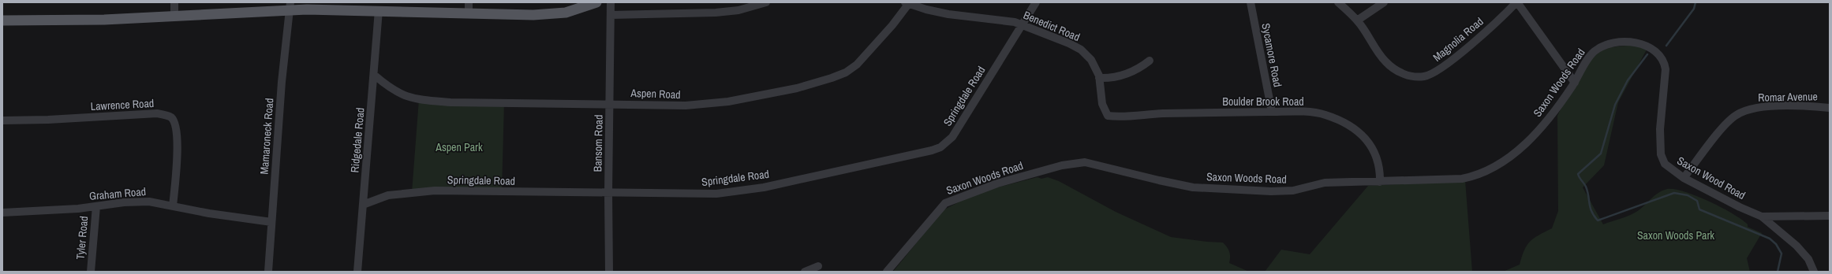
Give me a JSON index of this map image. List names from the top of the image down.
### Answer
{
  "streets": {
    "street": [
      "Benedict Road",
      "Magnolia Road",
      "Sycamore Road",
      "Saxon Woods Road",
      "Aspen Road",
      "Springdale Road",
      "Romar Avenue",
      "Boulder Brook Road",
      "Lawrence Road",
      "Mamaroneck Road",
      "Ridgedale Road",
      "Bansom Road",
      "Saxon Wood Road",
      "Graham Road",
      "Tyler Road"
    ]
  },
  "crossings": [
    ["Benedict Road", "Aspen Road"],
    ["Benedict Road", "Springdale Road"],
    ["Benedict Road", "Boulder Brook Road"],
    ["Sycamore Road", "Boulder Brook Road"],
    ["Saxon Woods Road", "Boulder Brook Road"],
    ["Saxon Woods Road", "Saxon Wood Road"],
    ["Aspen Road", "Ridgedale Road"],
    ["Aspen Road", "Bansom Road"],
    ["Springdale Road", "Ridgedale Road"],
    ["Springdale Road", "Bansom Road"],
    ["Romar Avenue", "Saxon Wood Road"],
    ["Lawrence Road", "Graham Road"],
    ["Mamaroneck Road", "Graham Road"],
    ["Graham Road", "Tyler Road"]
  ],
  "parks": ["Aspen Park", "Saxon Woods Park"]
}
